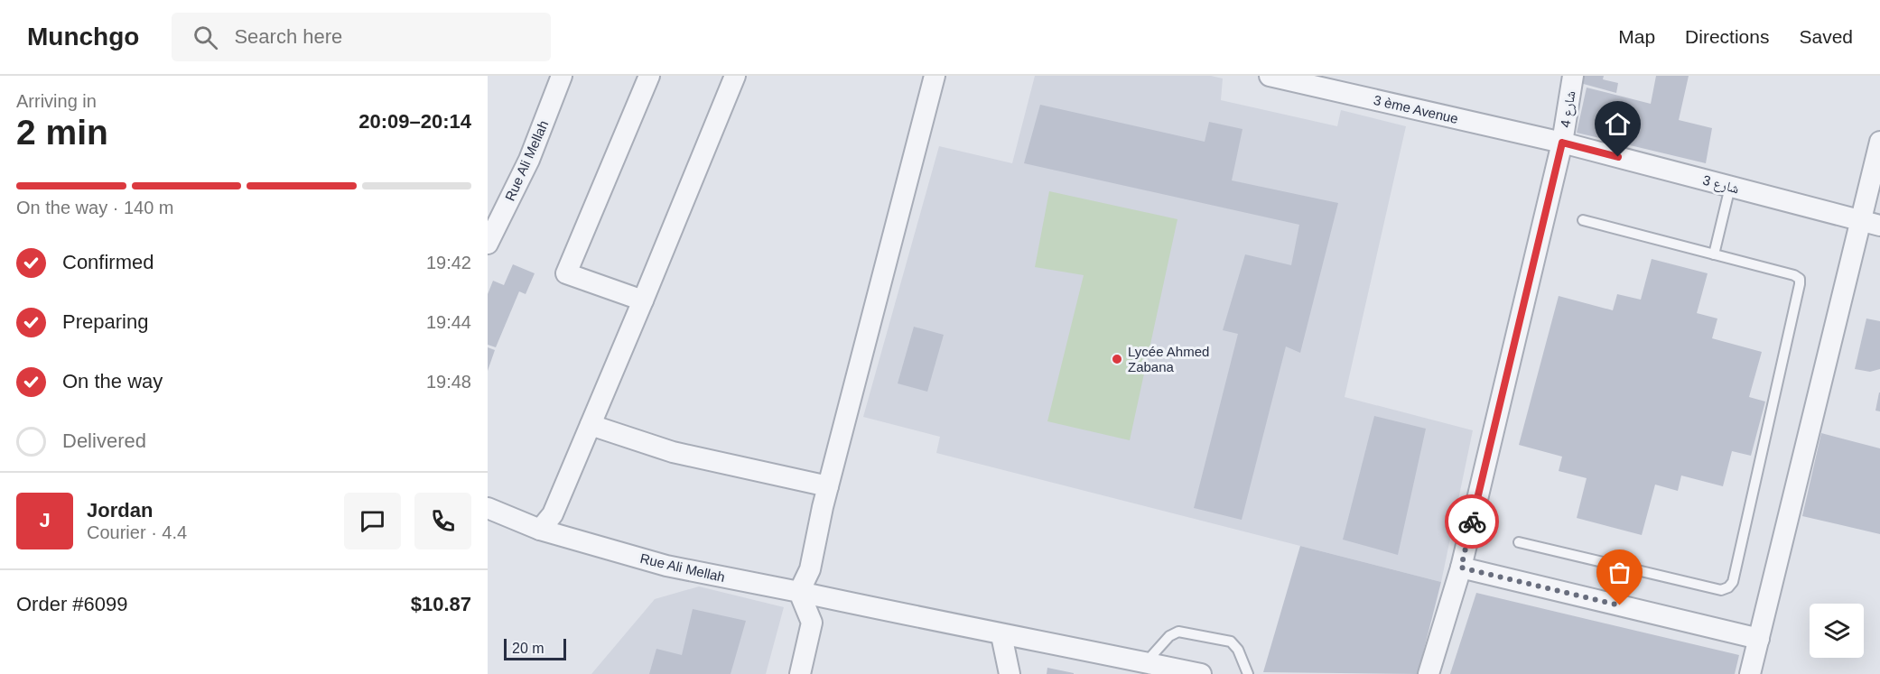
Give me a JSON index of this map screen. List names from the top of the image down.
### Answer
{
  "streets": {
    "street": [
      "3 ème Avenue",
      "شارع 4",
      "Rue Ali Mellah",
      "شارع 3"
    ]
  },
  "crossings": [
    ["3 ème Avenue", "شارع 4"],
    ["3 ème Avenue", "شارع 3"],
    ["شارع 4", "شارع 3"]
  ],
  "places": ["Lycée Ahmed Zabana"],
  "scale_bar": "20 m",
  "page": {
    "header": "Munchgo",
    "search": "Search here",
    "nav": ["Map", "Directions", "Saved"],
    "heading": ["2 min", "Arriving in", "20:09–20:14"],
    "panel": [
      "Jordan",
      "Courier · 4.4",
      "Order #6099",
      "$10.87"
    ],
    "bar": "On the way · 140 m",
    "list": [
      ["Confirmed", "19:42"],
      ["Preparing", "19:44"],
      ["On the way", "19:48"],
      "Delivered"
    ],
    "round": "J",
    "scale": "20 m"
  }
}
